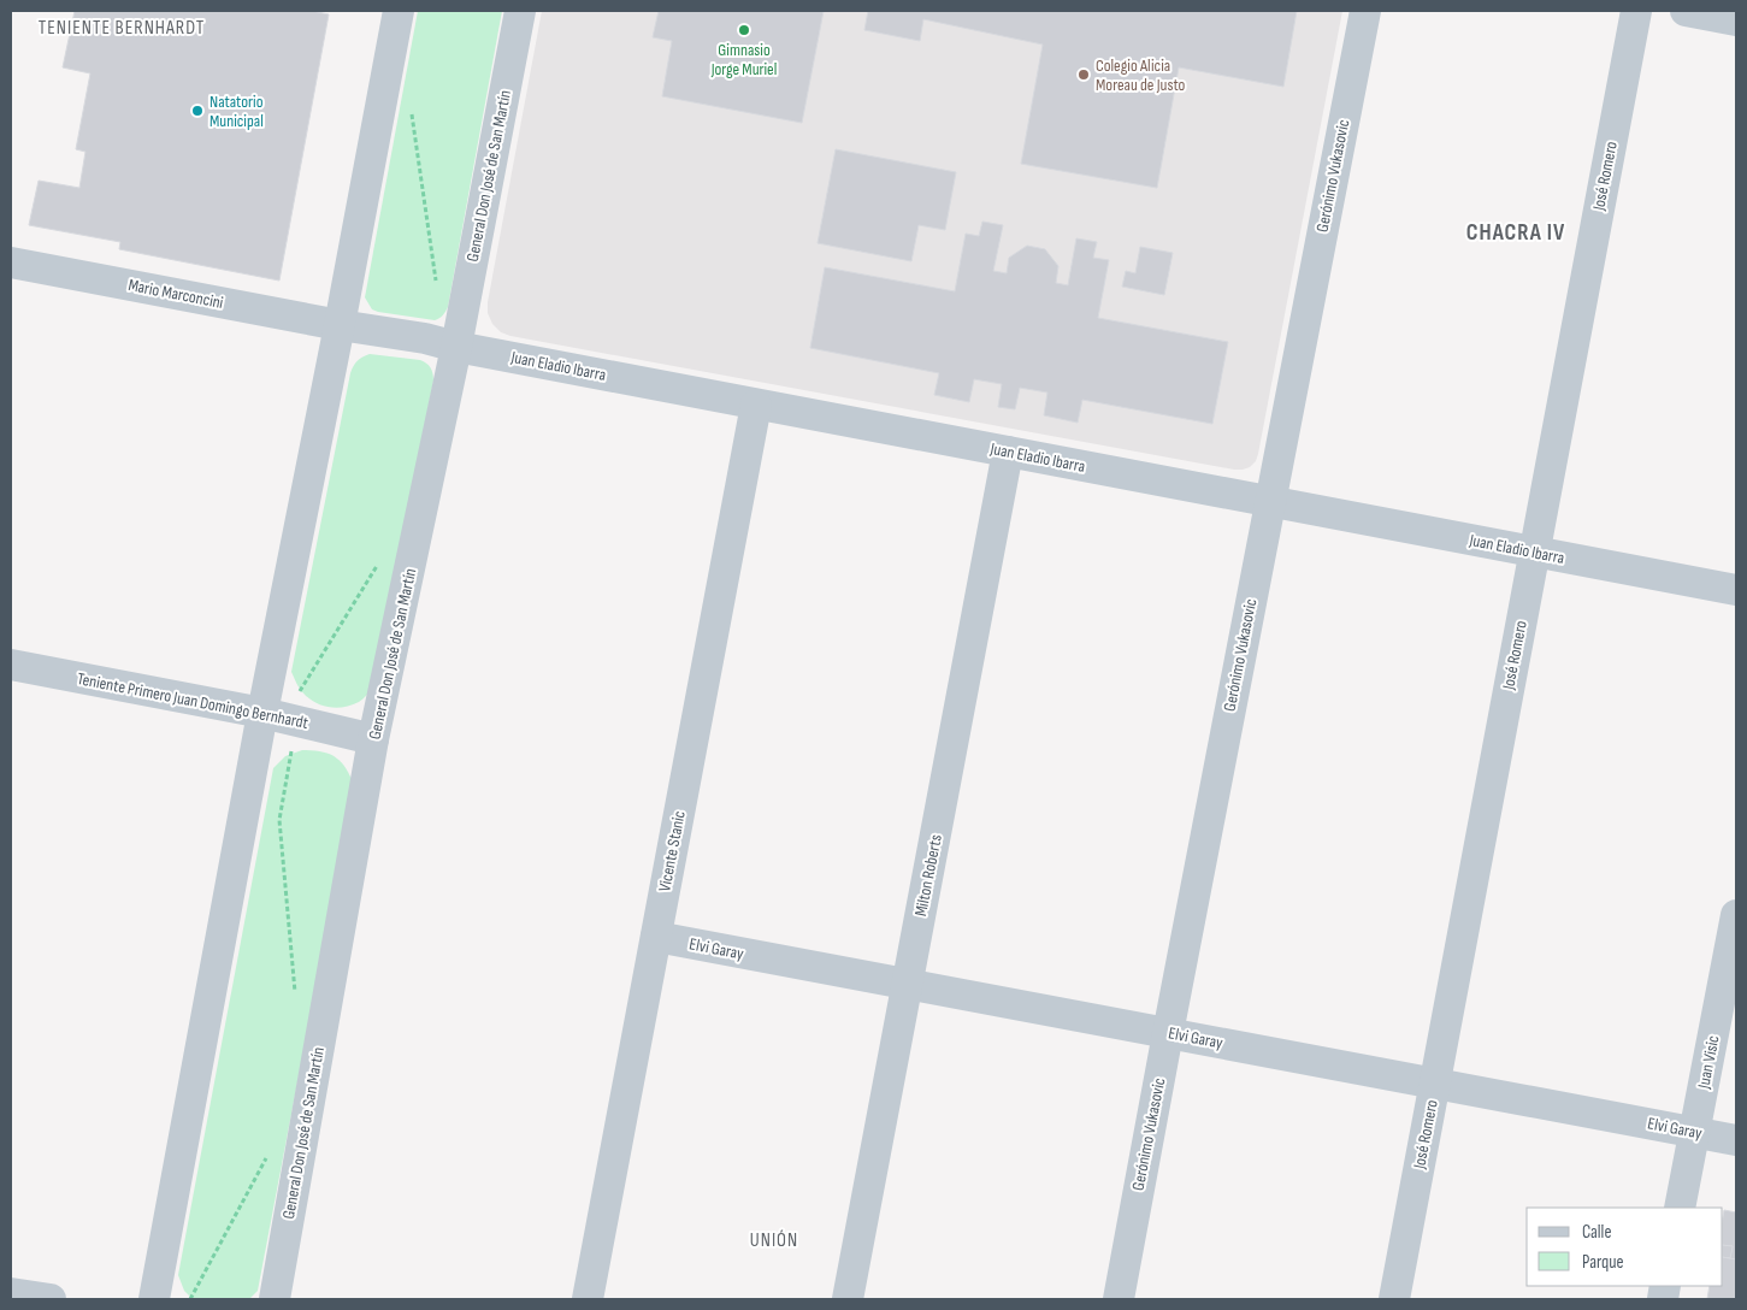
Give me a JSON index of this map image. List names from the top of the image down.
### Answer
{
  "streets": {
    "street": [
      "General Don José de San Martín",
      "Gerónimo Vukasovic",
      "José Romero",
      "Mario Marconcini",
      "Juan Eladio Ibarra",
      "Teniente Primero Juan Domingo Bernhardt",
      "Vicente Stanic",
      "Milton Roberts",
      "Elvi Garay",
      "Juan Visic"
    ]
  },
  "crossings": [
    ["General Don José de San Martín", "Juan Eladio Ibarra"],
    ["General Don José de San Martín", "Teniente Primero Juan Domingo Bernhardt"],
    ["Gerónimo Vukasovic", "Juan Eladio Ibarra"],
    ["Gerónimo Vukasovic", "Elvi Garay"],
    ["José Romero", "Juan Eladio Ibarra"],
    ["José Romero", "Elvi Garay"],
    ["Mario Marconcini", "Juan Eladio Ibarra"],
    ["Juan Eladio Ibarra", "Vicente Stanic"],
    ["Juan Eladio Ibarra", "Milton Roberts"],
    ["Vicente Stanic", "Elvi Garay"],
    ["Milton Roberts", "Elvi Garay"],
    ["Elvi Garay", "Juan Visic"]
  ],
  "districts": ["TENIENTE BERNHARDT", "CHACRA IV", "UNIÓN"],
  "places": ["Gimnasio Jorge Muriel", "Colegio Alicia Moreau de Justo", "Natatorio Municipal"],
  "legend": ["Calle", "Parque"]
}
